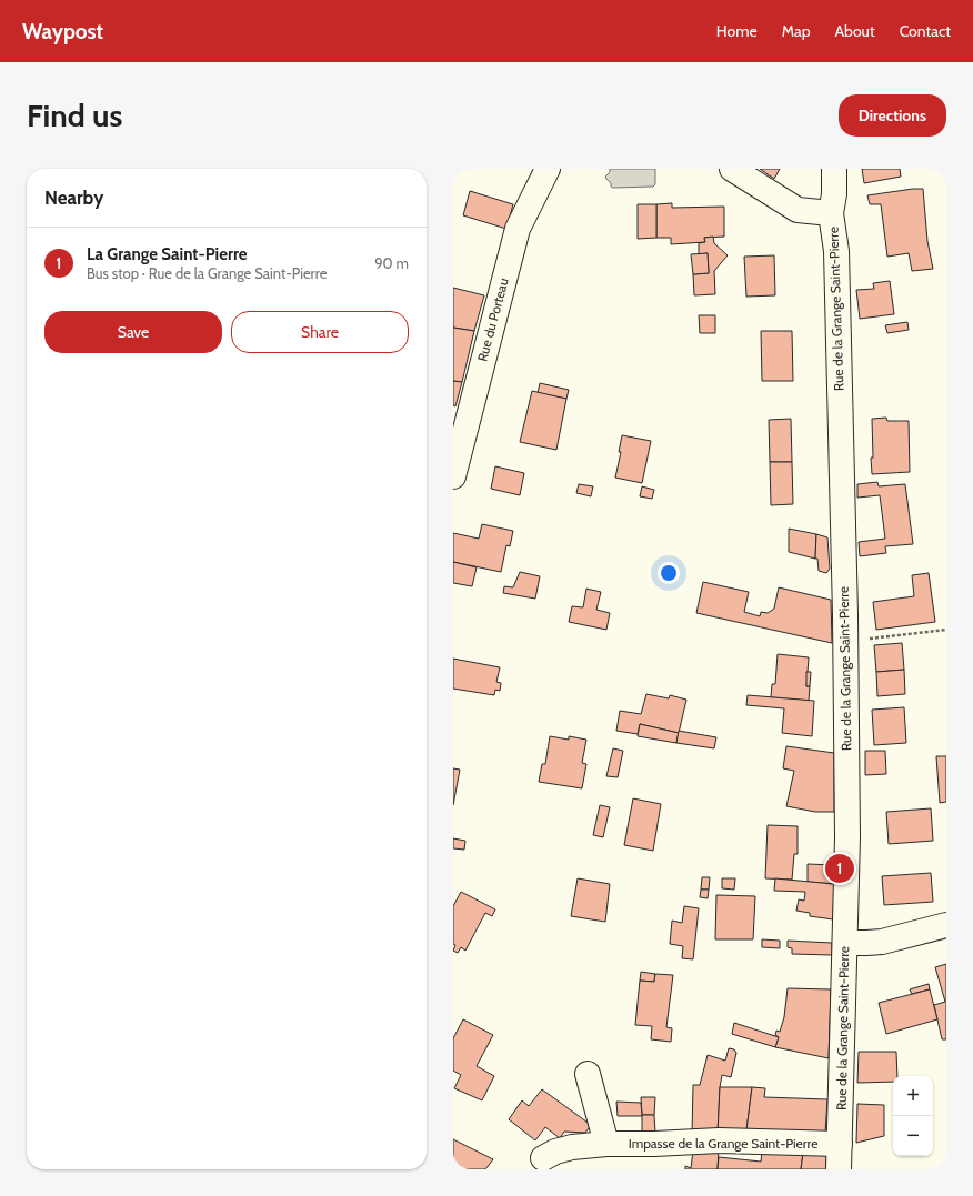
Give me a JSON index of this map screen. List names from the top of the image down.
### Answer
{
  "streets": {
    "street": ["Rue de la Grange Saint-Pierre", "Rue du Porteau", "Impasse de la Grange Saint-Pierre"]
  },
  "crossings": [
    ["Rue de la Grange Saint-Pierre", "Impasse de la Grange Saint-Pierre"]
  ],
  "page": {
    "header": "Waypost",
    "nav": [
      "Home",
      "Map",
      "About",
      "Contact"
    ],
    "buttons": [
      "Directions",
      ["Save", "Share"]
    ],
    "title": "Find us",
    "heading": "Nearby",
    "list": [
      {
        "mark": "1",
        "name": "La Grange Saint-Pierre",
        "note": "Bus stop · Rue de la Grange Saint-Pierre",
        "value": "90 m"
      }
    ],
    "pins": "1",
    "map_buttons": ["+", "−"]
  }
}
